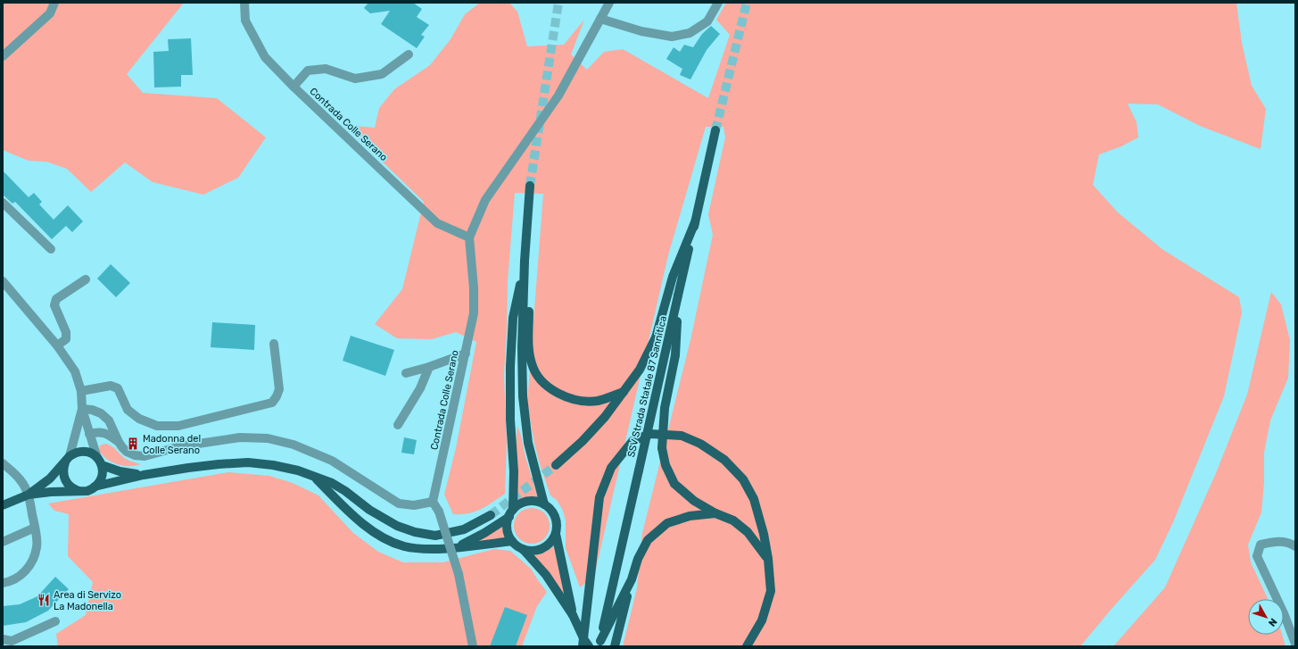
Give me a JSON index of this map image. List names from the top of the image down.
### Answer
{
  "streets": {
    "main road": ["SSV Strada Statale 87 Sannitica"],
    "street": ["Contrada Colle Serano"]
  },
  "places": {
    "building": ["Madonna del Colle Serano"],
    "restaurant": ["Area di Servizo La Madonella"]
  },
  "north": "bottom right"
}
